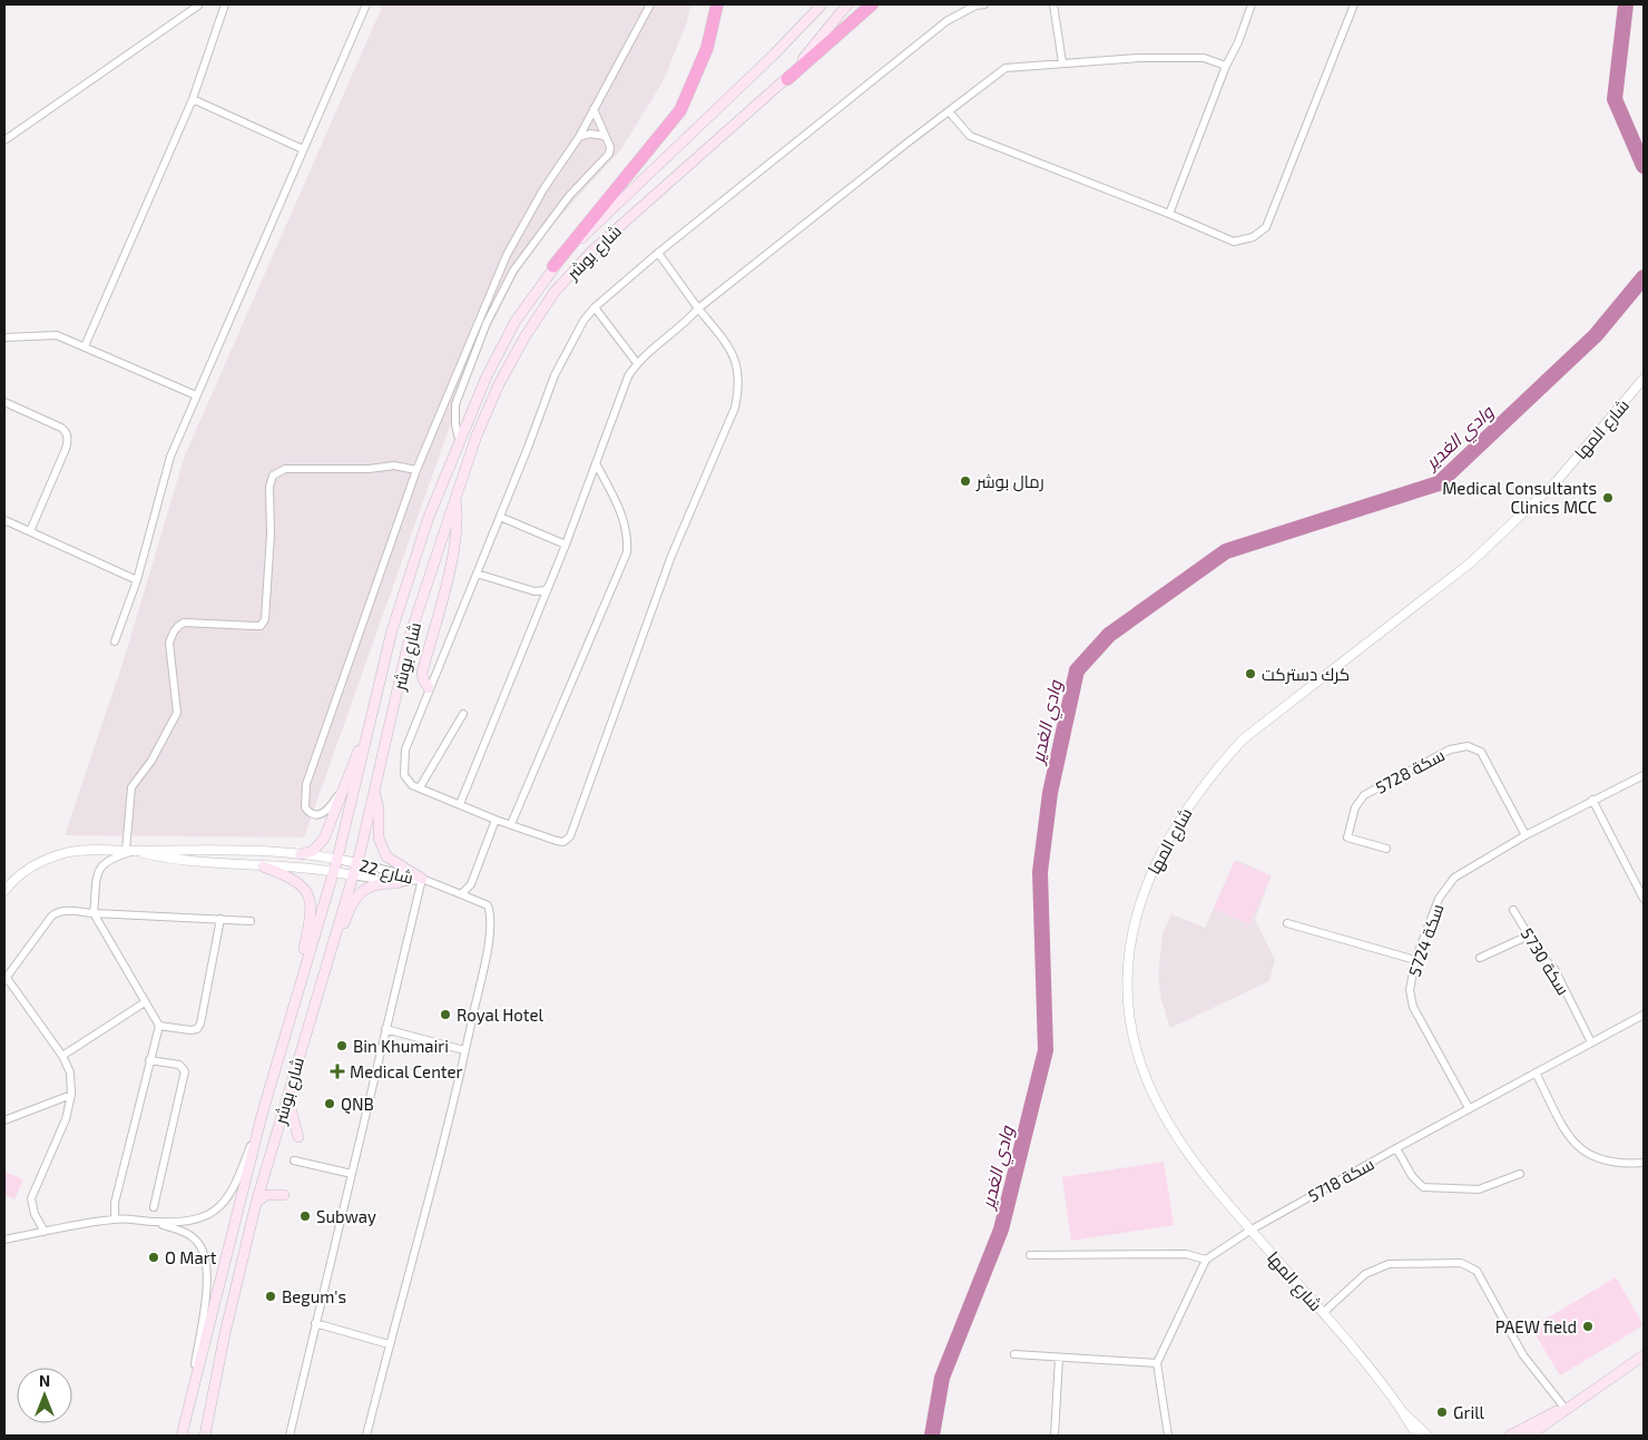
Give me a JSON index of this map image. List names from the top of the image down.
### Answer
{
  "streets": {
    "main road": ["شارع بوشر"],
    "street": [
      "شارع المها",
      "سكة 5728",
      "شارع 22",
      "سكة 5724",
      "سكة 5730",
      "سكة 5718"
    ]
  },
  "crossings": [
    ["شارع بوشر", "شارع 22"],
    ["شارع المها", "سكة 5718"],
    ["سكة 5728", "سكة 5724"],
    ["سكة 5724", "سكة 5718"],
    ["سكة 5730", "سكة 5718"]
  ],
  "water": ["وادي الغدير"],
  "places": {
    "other": [
      "رمال بوشر",
      "Medical Consultants Clinics MCC",
      "كرك دستركت",
      "Royal Hotel",
      "Bin Khumairi",
      "QNB",
      "Subway",
      "O Mart",
      "Begum's",
      "PAEW field",
      "Grill"
    ],
    "health": ["Medical Center"]
  },
  "north": "top"
}
